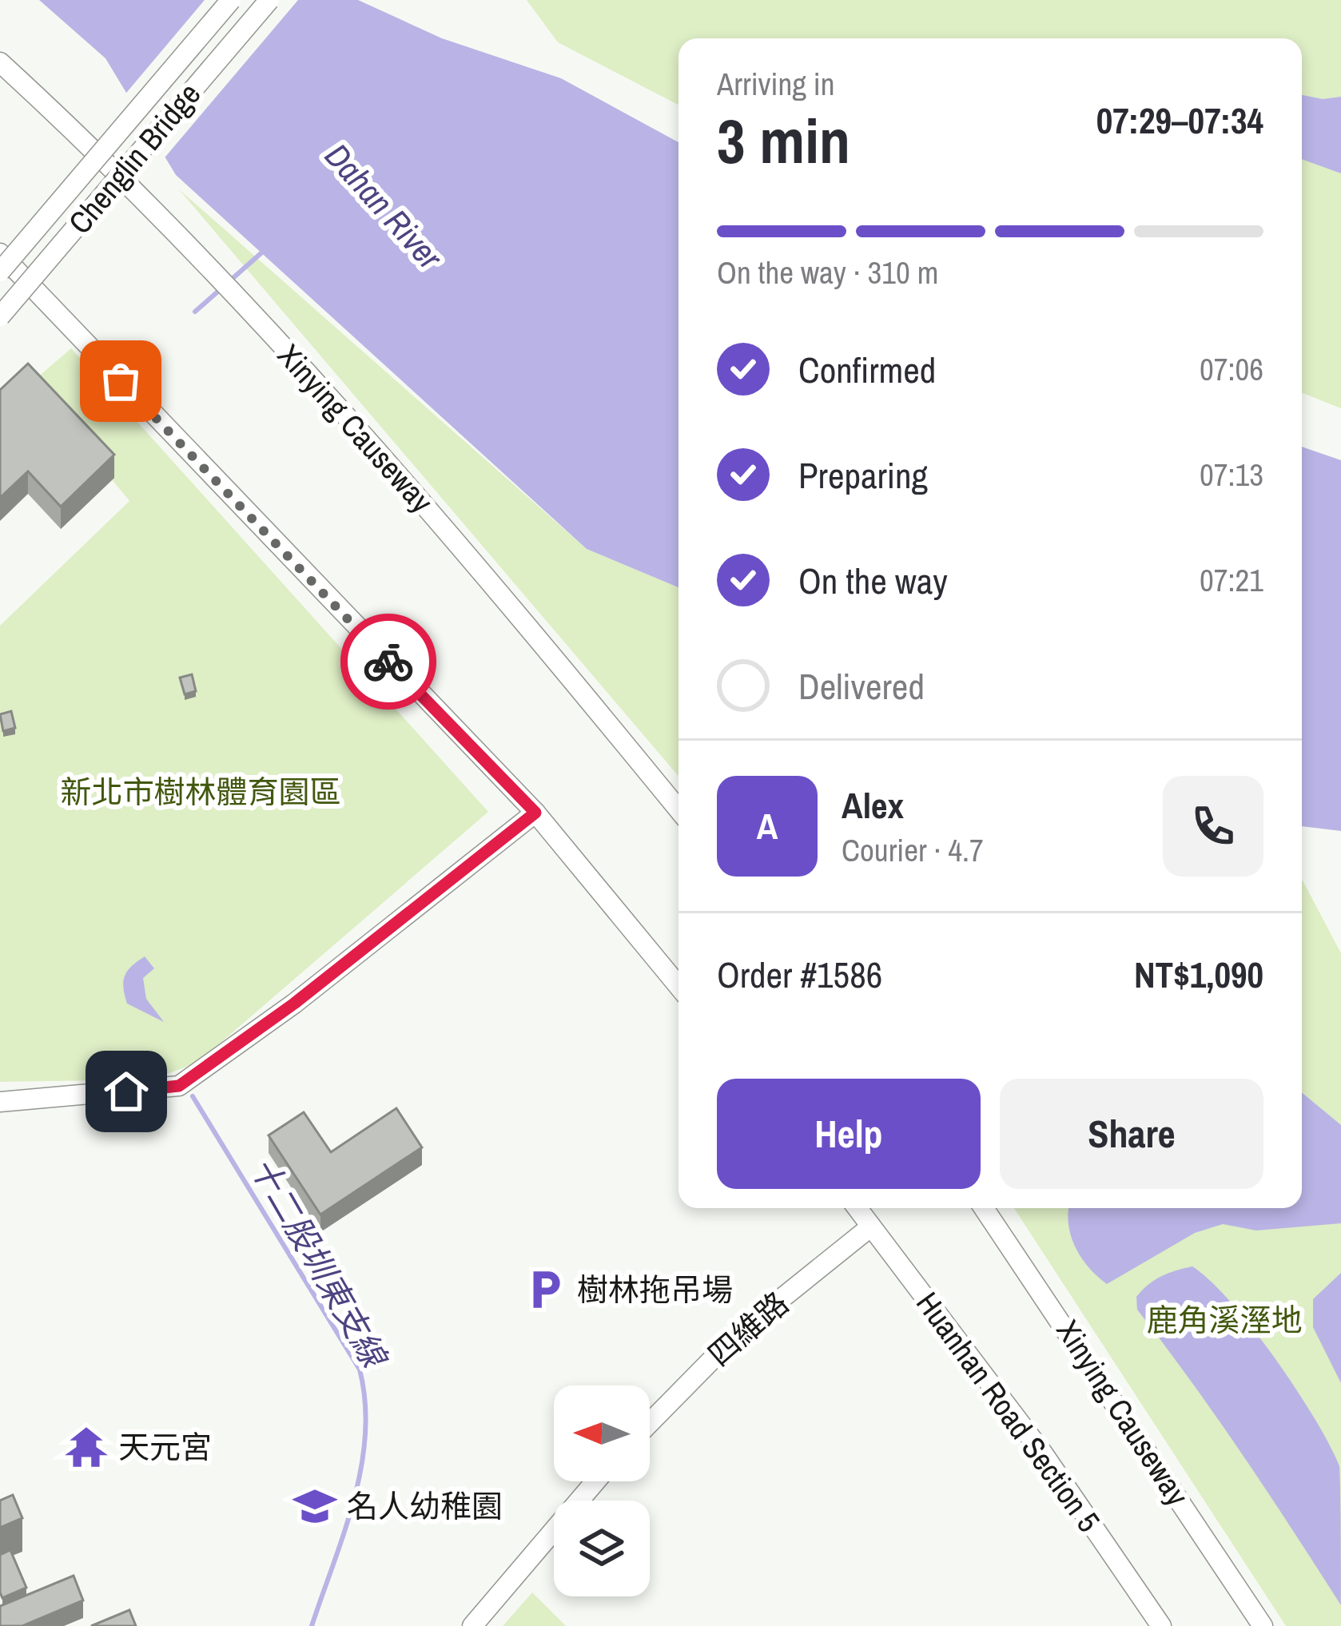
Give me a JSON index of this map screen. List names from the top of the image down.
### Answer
{
  "streets": {
    "street": [
      "Chenglin Bridge",
      "Xinying Causeway",
      "四維路",
      "Huanhan Road Section 5"
    ]
  },
  "crossings": [
    ["四維路", "Huanhan Road Section 5"]
  ],
  "water": ["Dahan River", "十二股圳東支線"],
  "parks": ["新北市樹林體育園區", "鹿角溪溼地"],
  "places": {
    "parking": ["樹林拖吊場"],
    "temple": ["天元宮"],
    "school or university": ["名人幼稚園"]
  },
  "north": "left",
  "page": {
    "heading": ["3 min", "Arriving in", "07:29–07:34"],
    "panel": [
      "Alex",
      "Courier · 4.7",
      "Order #1586",
      "NT$1,090"
    ],
    "bar": "On the way · 310 m",
    "list": [
      ["Confirmed", "07:06"],
      ["Preparing", "07:13"],
      ["On the way", "07:21"],
      "Delivered"
    ],
    "round": "A",
    "buttons": ["Help", "Share"]
  }
}
